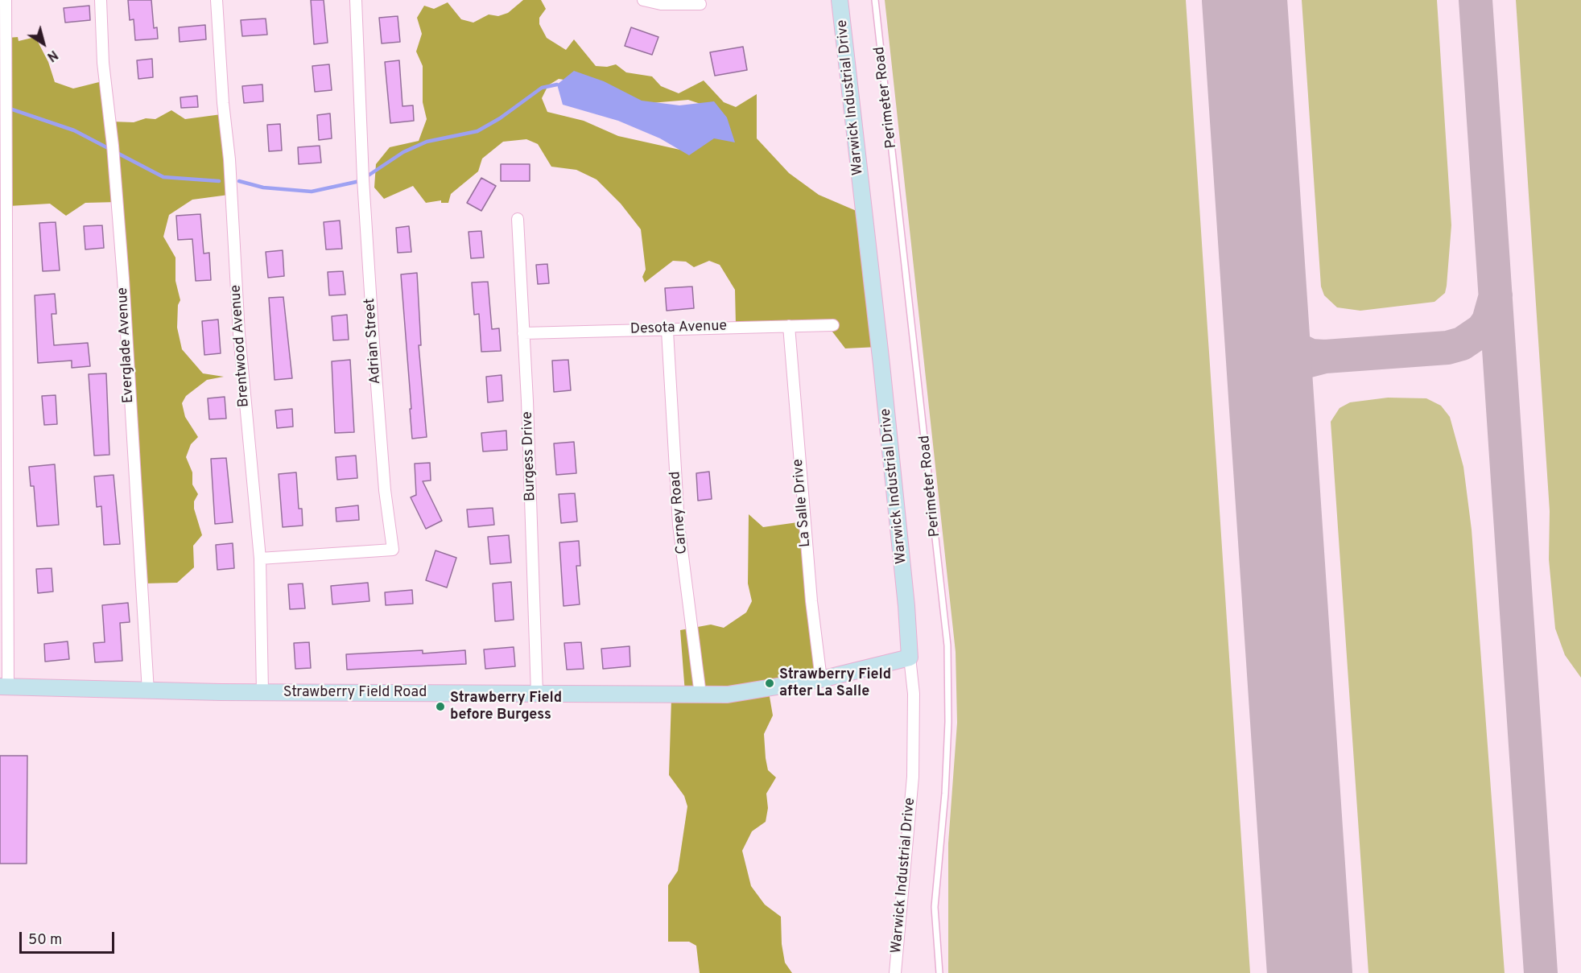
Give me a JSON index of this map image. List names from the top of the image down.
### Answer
{
  "streets": {
    "street": [
      "Warwick Industrial Drive",
      "Desota Avenue",
      "Adrian Street",
      "Everglade Avenue",
      "Brentwood Avenue",
      "Burgess Drive",
      "La Salle Drive",
      "Carney Road",
      "Strawberry Field Road"
    ],
    "lane": ["Perimeter Road"]
  },
  "crossings": [
    ["Warwick Industrial Drive", "Strawberry Field Road"],
    ["Desota Avenue", "Burgess Drive"],
    ["Desota Avenue", "La Salle Drive"],
    ["Desota Avenue", "Carney Road"],
    ["Adrian Street", "Brentwood Avenue"],
    ["Everglade Avenue", "Strawberry Field Road"],
    ["Brentwood Avenue", "Strawberry Field Road"],
    ["Burgess Drive", "Strawberry Field Road"],
    ["La Salle Drive", "Strawberry Field Road"],
    ["Carney Road", "Strawberry Field Road"]
  ],
  "places": ["Strawberry Field after La Salle", "Strawberry Field before Burgess"],
  "scale_bar": "50 m",
  "north": "bottom right"
}
